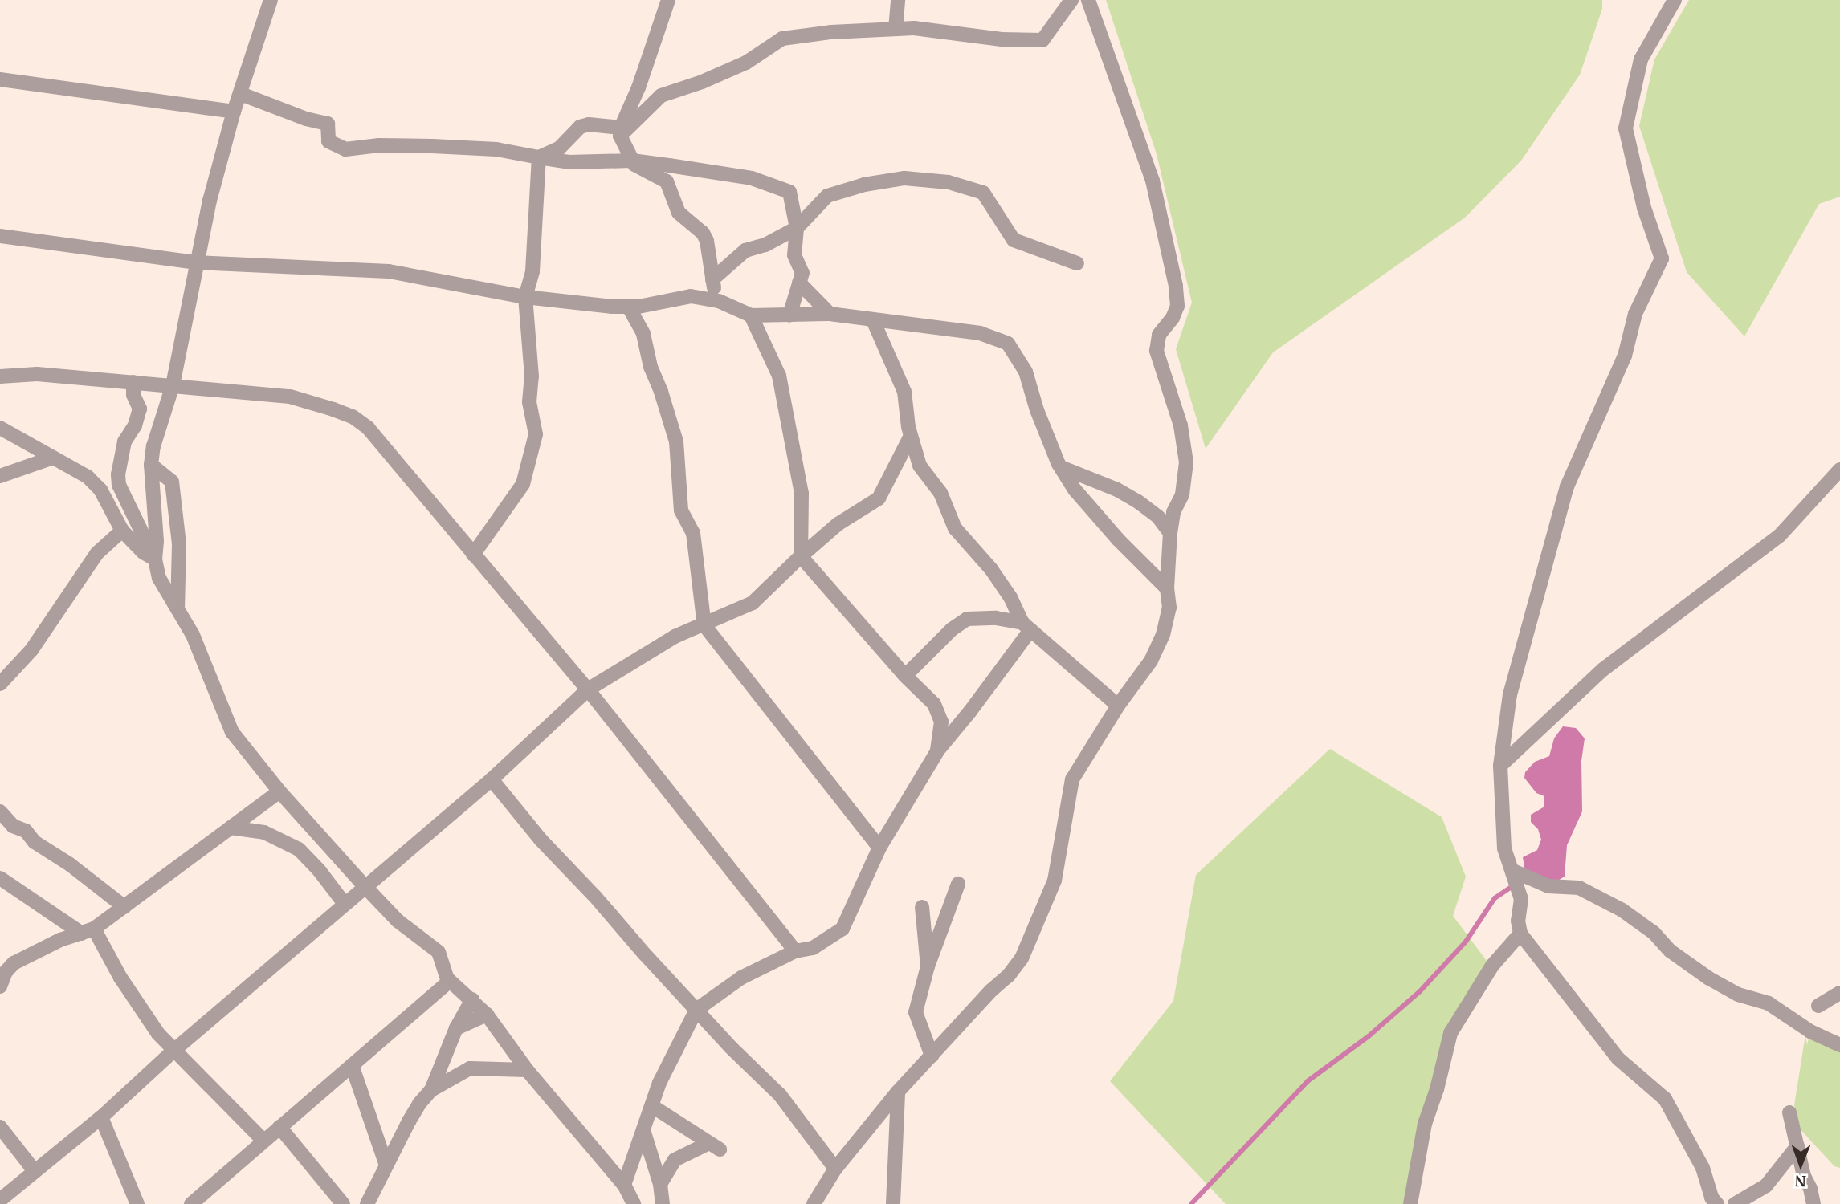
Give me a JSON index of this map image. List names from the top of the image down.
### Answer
{
  "north": "bottom"
}
